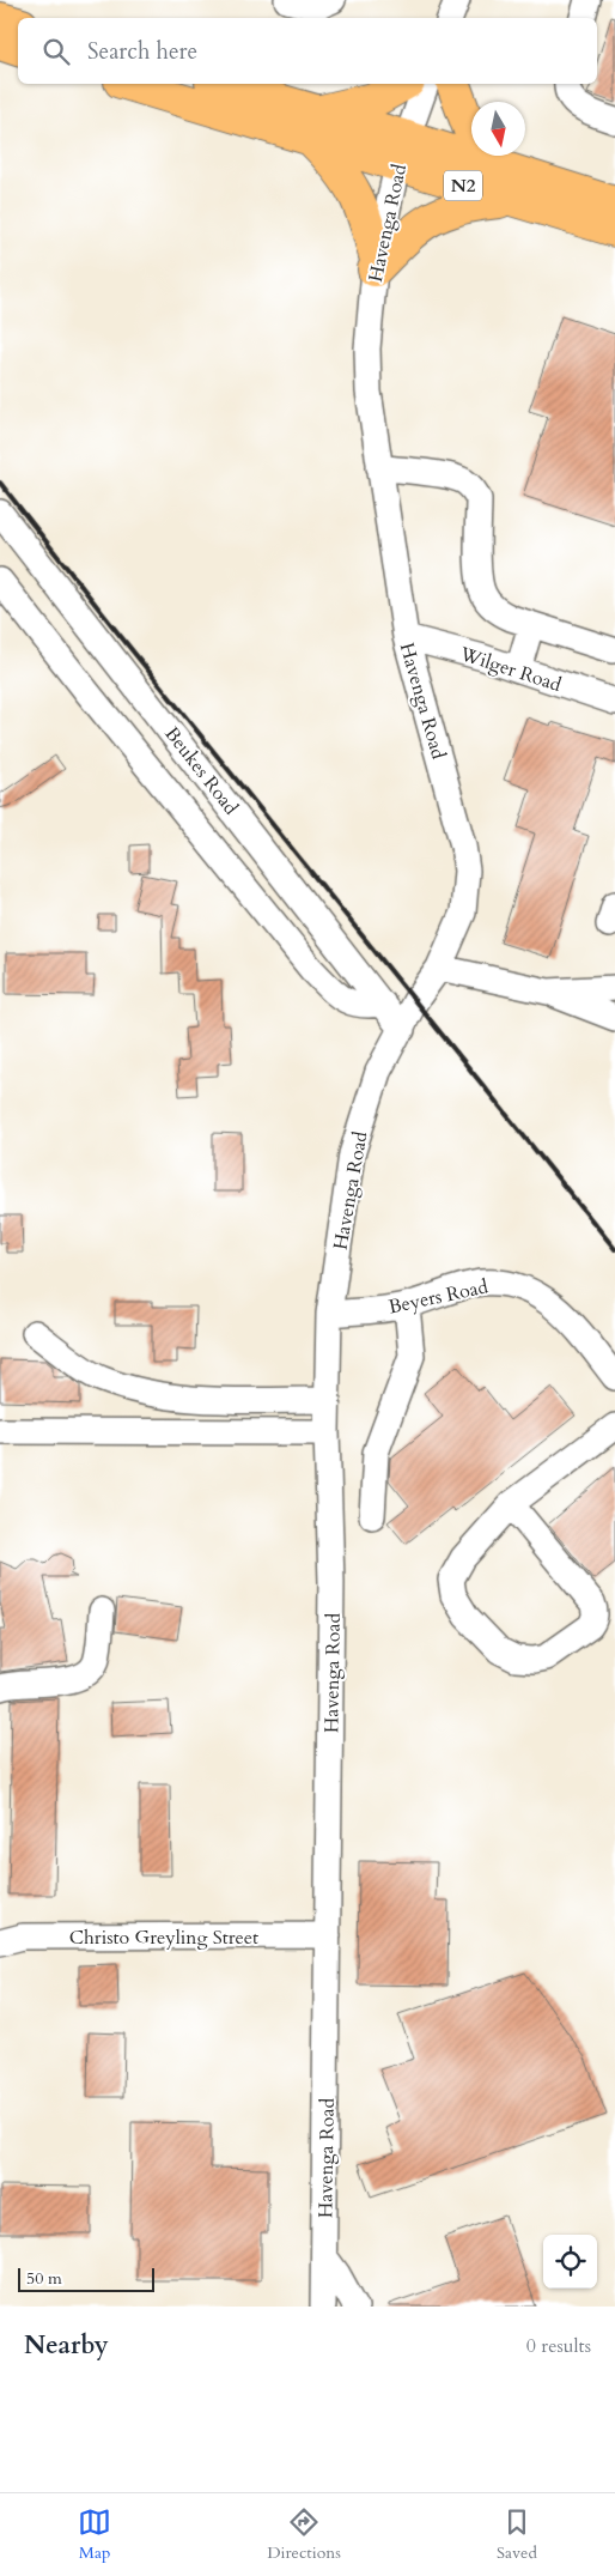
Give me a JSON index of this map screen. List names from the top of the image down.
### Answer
{
  "streets": {
    "highway": ["N2"],
    "street": [
      "Havenga Road",
      "Wilger Road",
      "Beukes Road",
      "Beyers Road",
      "Christo Greyling Street"
    ]
  },
  "crossings": [
    ["N2", "Havenga Road"],
    ["Havenga Road", "Wilger Road"],
    ["Havenga Road", "Beukes Road"],
    ["Havenga Road", "Beyers Road"],
    ["Havenga Road", "Christo Greyling Street"]
  ],
  "scale_bar": "50 m",
  "north": "bottom",
  "page": {
    "search": "Search here",
    "scale": "50 m",
    "heading": ["Nearby", "0 results"],
    "nav": ["Map", "Directions", "Saved"]
  }
}
